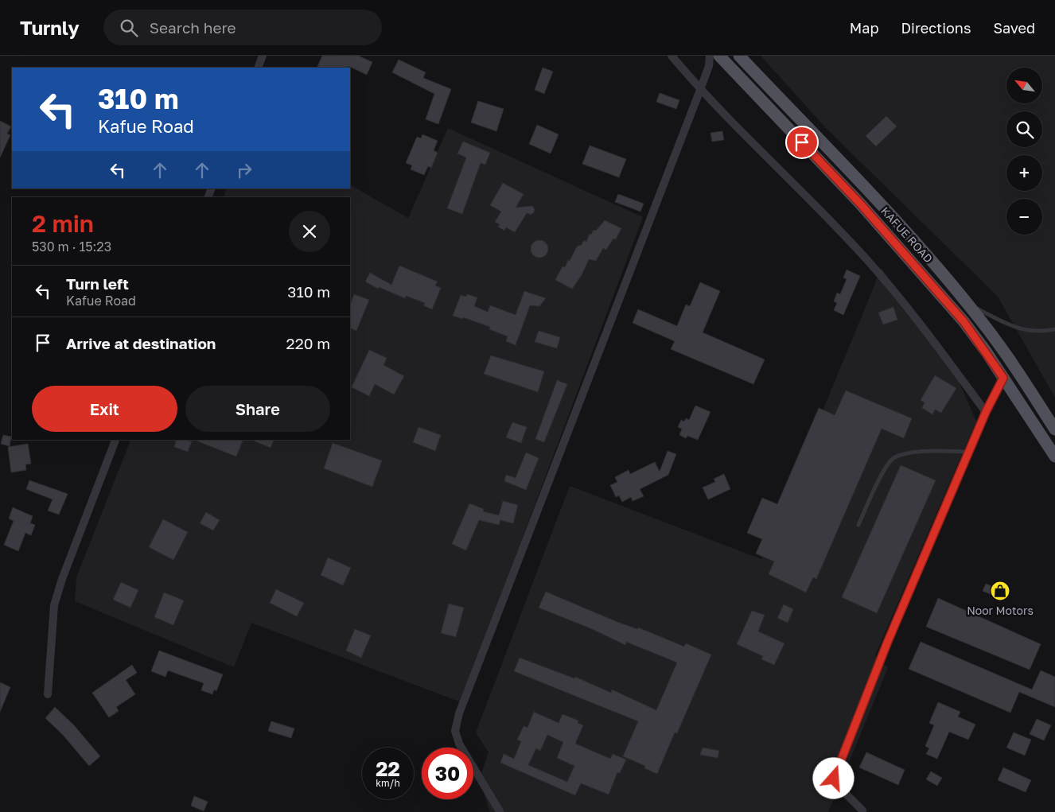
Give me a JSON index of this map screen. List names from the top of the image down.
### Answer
{
  "streets": {
    "main road": ["KAFUE ROAD"]
  },
  "places": {
    "shop": ["Noor Motors"]
  },
  "north": "top left",
  "page": {
    "header": "Turnly",
    "search": "Search here",
    "nav": ["Map", "Directions", "Saved"],
    "map_buttons": ["+", "−"],
    "turn": ["310 m", "Kafue Road"],
    "heading": ["2 min", "530 m · 15:23"],
    "list": [
      {
        "name": "Turn left",
        "note": "Kafue Road",
        "value": "310 m"
      },
      {
        "name": "Arrive at destination",
        "value": "220 m"
      }
    ],
    "buttons": ["Exit", "Share"],
    "speed": "22 km/h",
    "limit": "30"
  }
}
